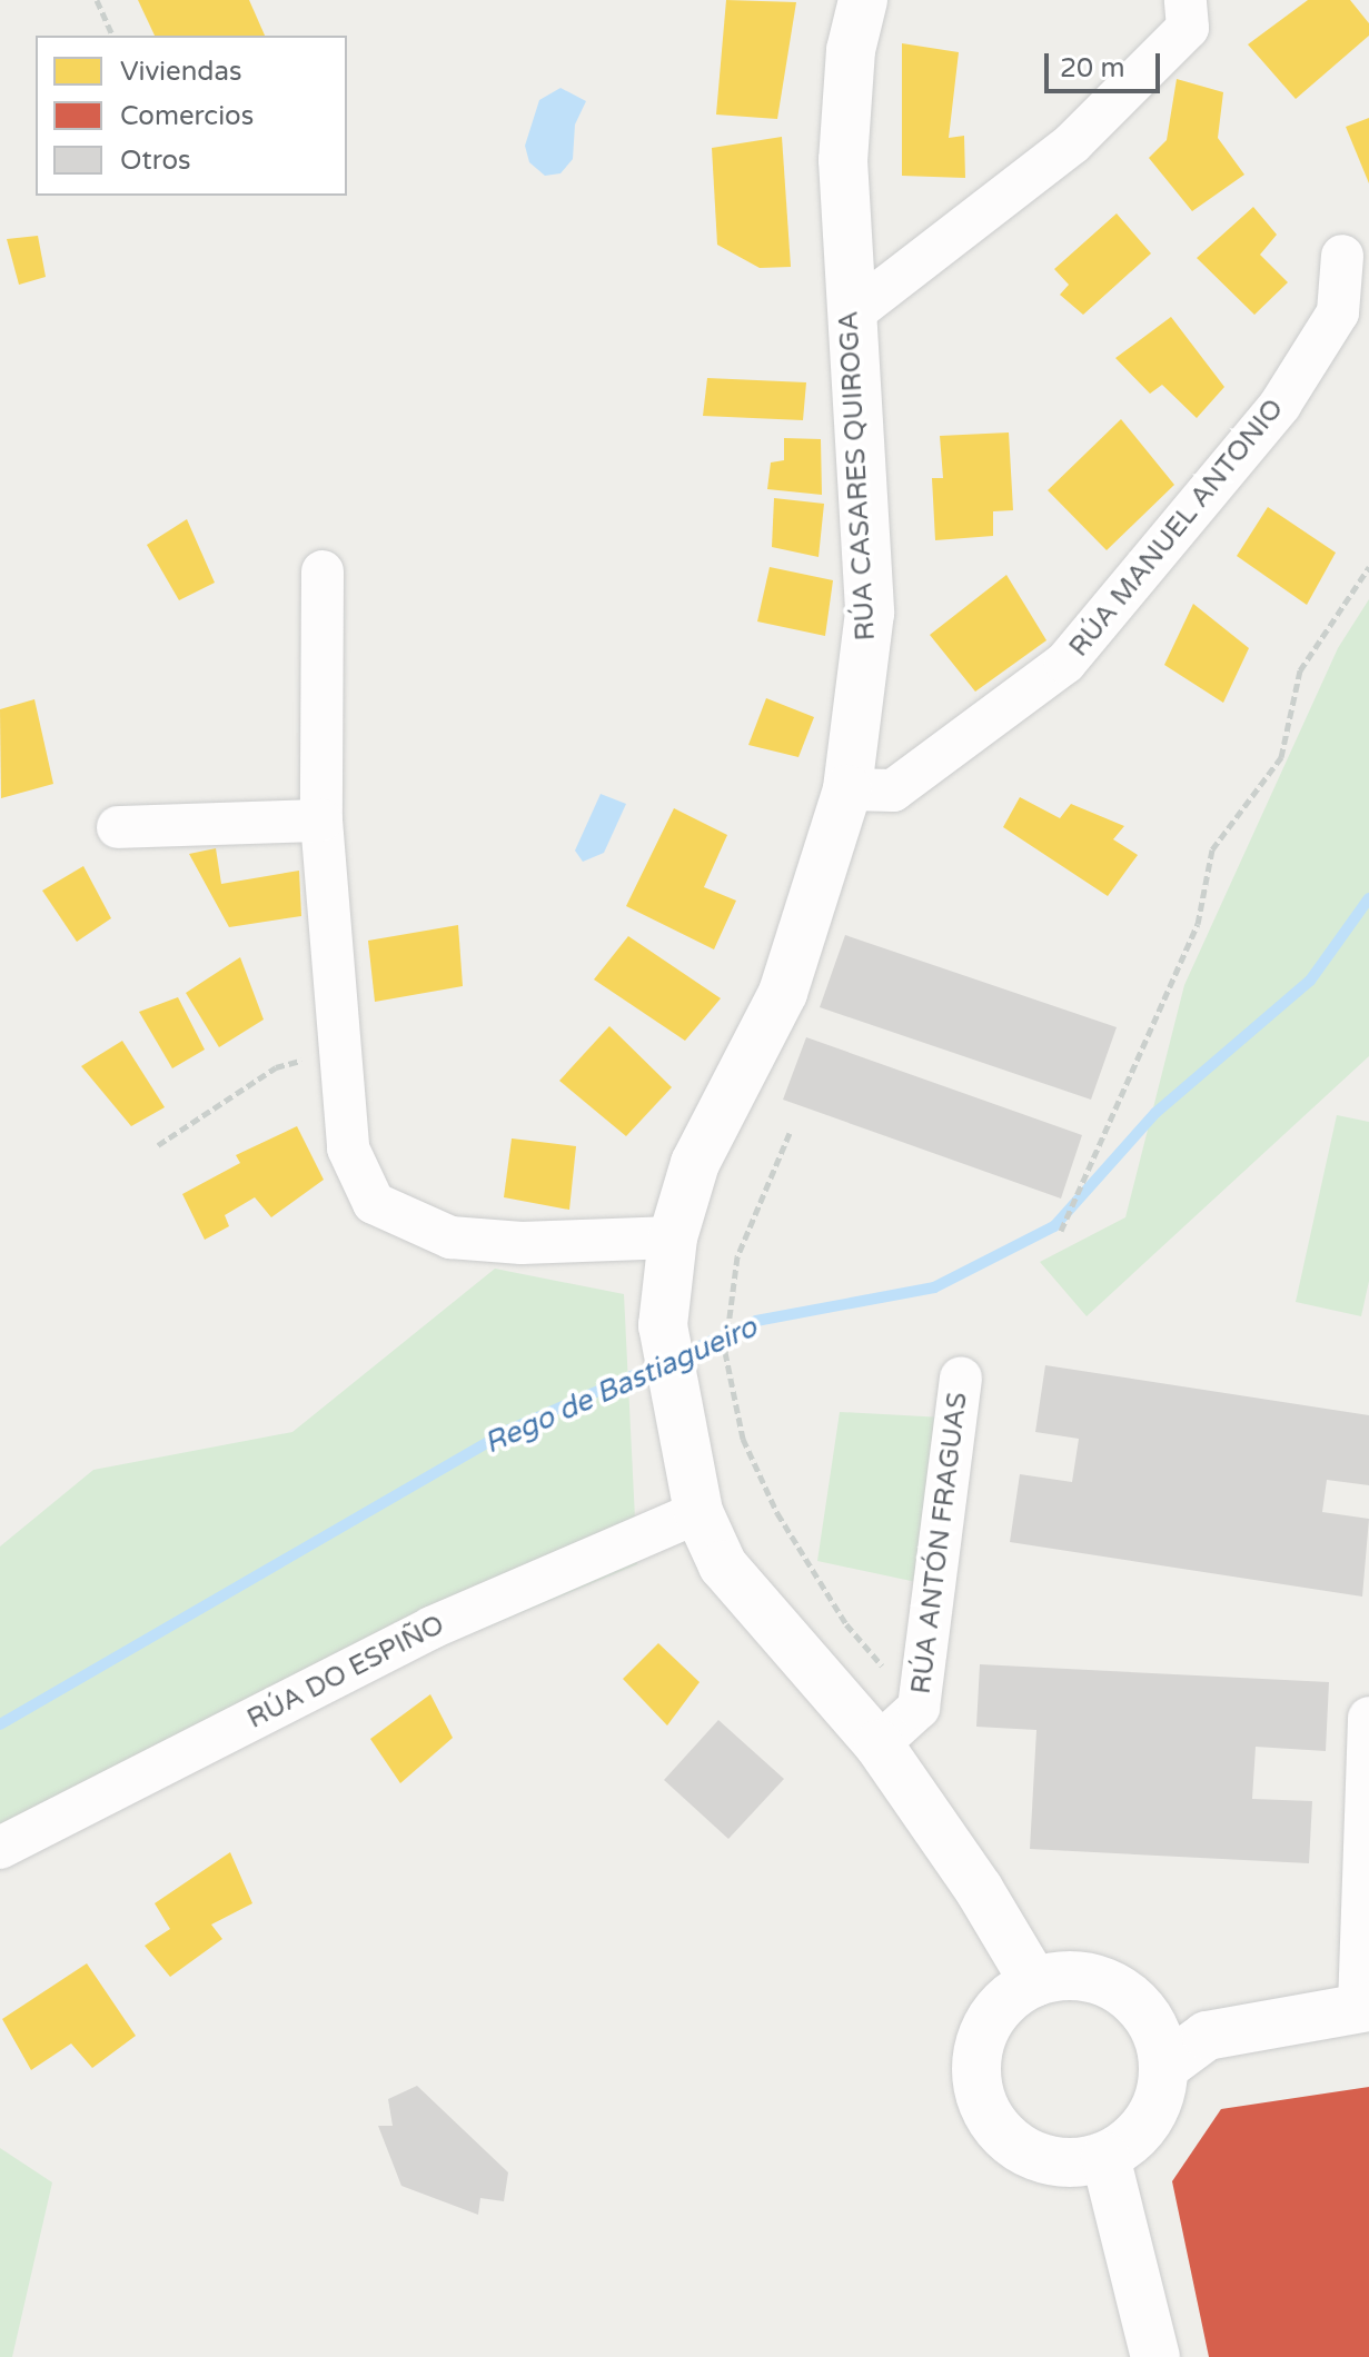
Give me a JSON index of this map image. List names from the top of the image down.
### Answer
{
  "streets": {
    "street": [
      "RÚA CASARES QUIROGA",
      "RÚA MANUEL ANTONIO",
      "RÚA ANTÓN FRAGUAS",
      "RÚA DO ESPIÑO"
    ]
  },
  "crossings": [
    ["RÚA CASARES QUIROGA", "RÚA MANUEL ANTONIO"],
    ["RÚA CASARES QUIROGA", "RÚA ANTÓN FRAGUAS"],
    ["RÚA CASARES QUIROGA", "RÚA DO ESPIÑO"]
  ],
  "water": ["Rego de Bastiagueiro"],
  "legend": ["Viviendas", "Comercios", "Otros"],
  "scale_bar": "20 m"
}
